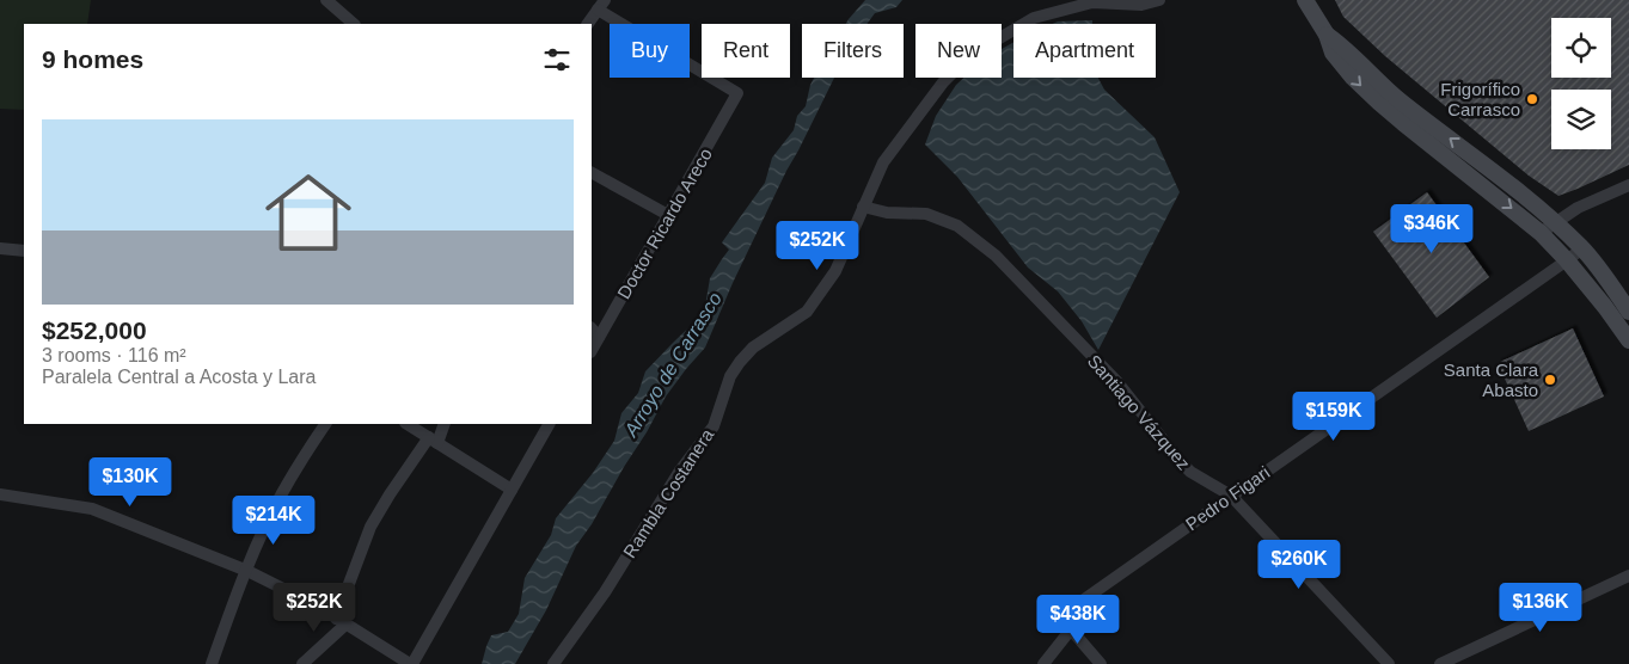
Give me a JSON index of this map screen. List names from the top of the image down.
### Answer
{
  "streets": {
    "street": [
      "Doctor Ricardo Areco",
      "Santiago Vázquez",
      "Rambla Costanera",
      "Pedro Figari"
    ]
  },
  "crossings": [
    ["Santiago Vázquez", "Rambla Costanera"],
    ["Santiago Vázquez", "Pedro Figari"]
  ],
  "water": ["Arroyo de Carrasco"],
  "places": ["Frigorífico Carrasco", "Santa Clara Abasto"],
  "page": {
    "chip": [
      "Buy",
      "Rent",
      "Filters",
      "New",
      "Apartment"
    ],
    "heading": "9 homes",
    "list": [
      {
        "name": "$252,000",
        "note": "3 rooms · 116 m² · Paralela Central a Acosta y Lara"
      }
    ],
    "price": [
      "$346K",
      "$252K",
      "$159K",
      "$130K",
      "$214K",
      "$260K",
      "$252K",
      "$136K",
      "$438K"
    ]
  }
}
